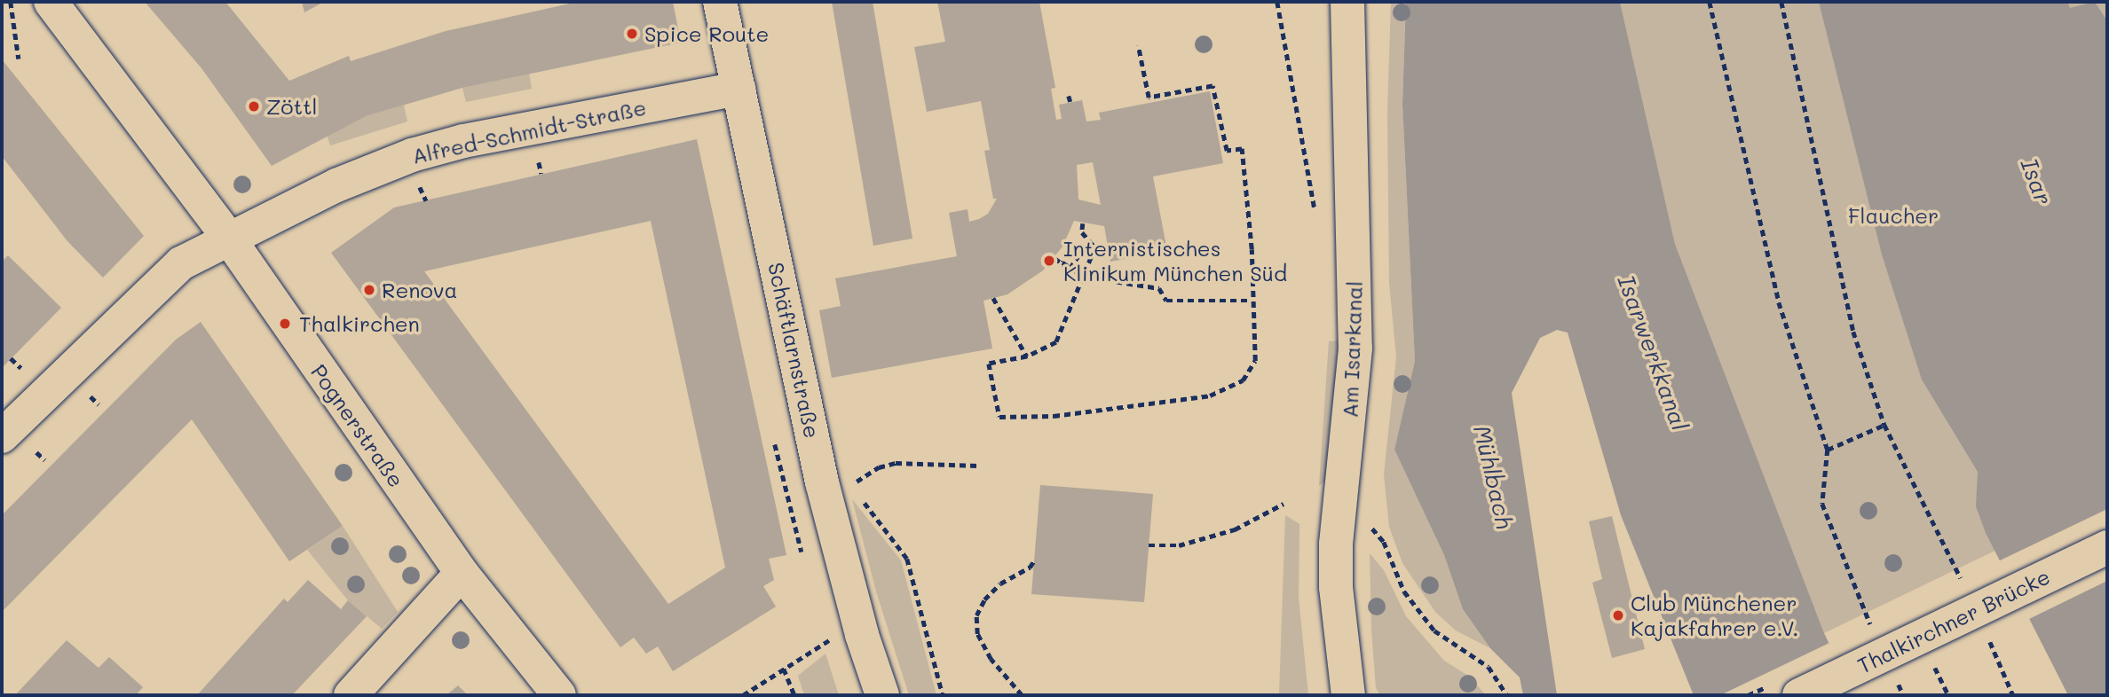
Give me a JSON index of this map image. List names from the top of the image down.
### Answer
{
  "streets": {
    "street": [
      "Alfred-Schmidt-Straße",
      "Am Isarkanal",
      "Schäftlarnstraße",
      "Pognerstraße",
      "Thalkirchner Brücke"
    ]
  },
  "crossings": [
    ["Alfred-Schmidt-Straße", "Schäftlarnstraße"],
    ["Alfred-Schmidt-Straße", "Pognerstraße"]
  ],
  "water": ["Isar", "Isarwerkkanal", "Mühlbach"],
  "parks": ["Flaucher"],
  "places": [
    "Spice Route",
    "Zöttl",
    "Internistisches Klinikum München Süd",
    "Renova",
    "Thalkirchen",
    "Club Münchener Kajakfahrer e.V."
  ]
}
